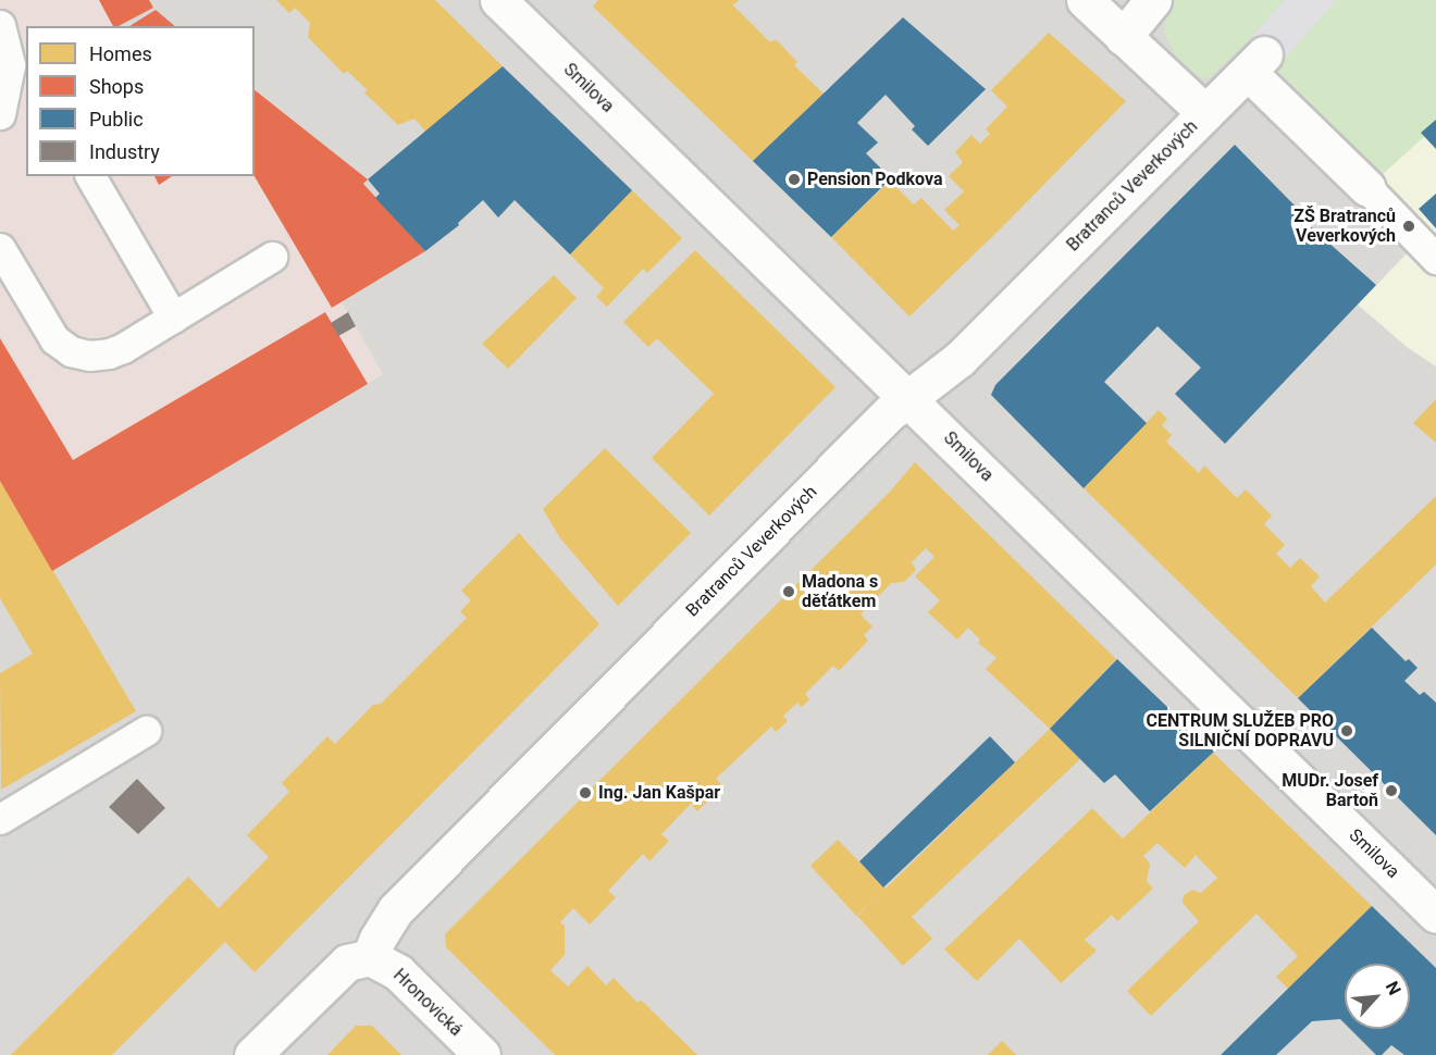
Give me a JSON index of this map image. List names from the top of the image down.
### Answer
{
  "streets": {
    "street": ["Smilova", "Bratranců Veverkových", "Hronovická"]
  },
  "crossings": [
    ["Smilova", "Bratranců Veverkových"],
    ["Bratranců Veverkových", "Hronovická"]
  ],
  "places": [
    "Pension Podkova",
    "ZŠ Bratranců Veverkových",
    "Madona s děťátkem",
    "CENTRUM SLUŽEB PRO SILNIČNÍ DOPRAVU",
    "MUDr. Josef Bartoň",
    "Ing. Jan Kašpar"
  ],
  "legend": [
    "Homes",
    "Shops",
    "Public",
    "Industry"
  ],
  "north": "top right"
}
